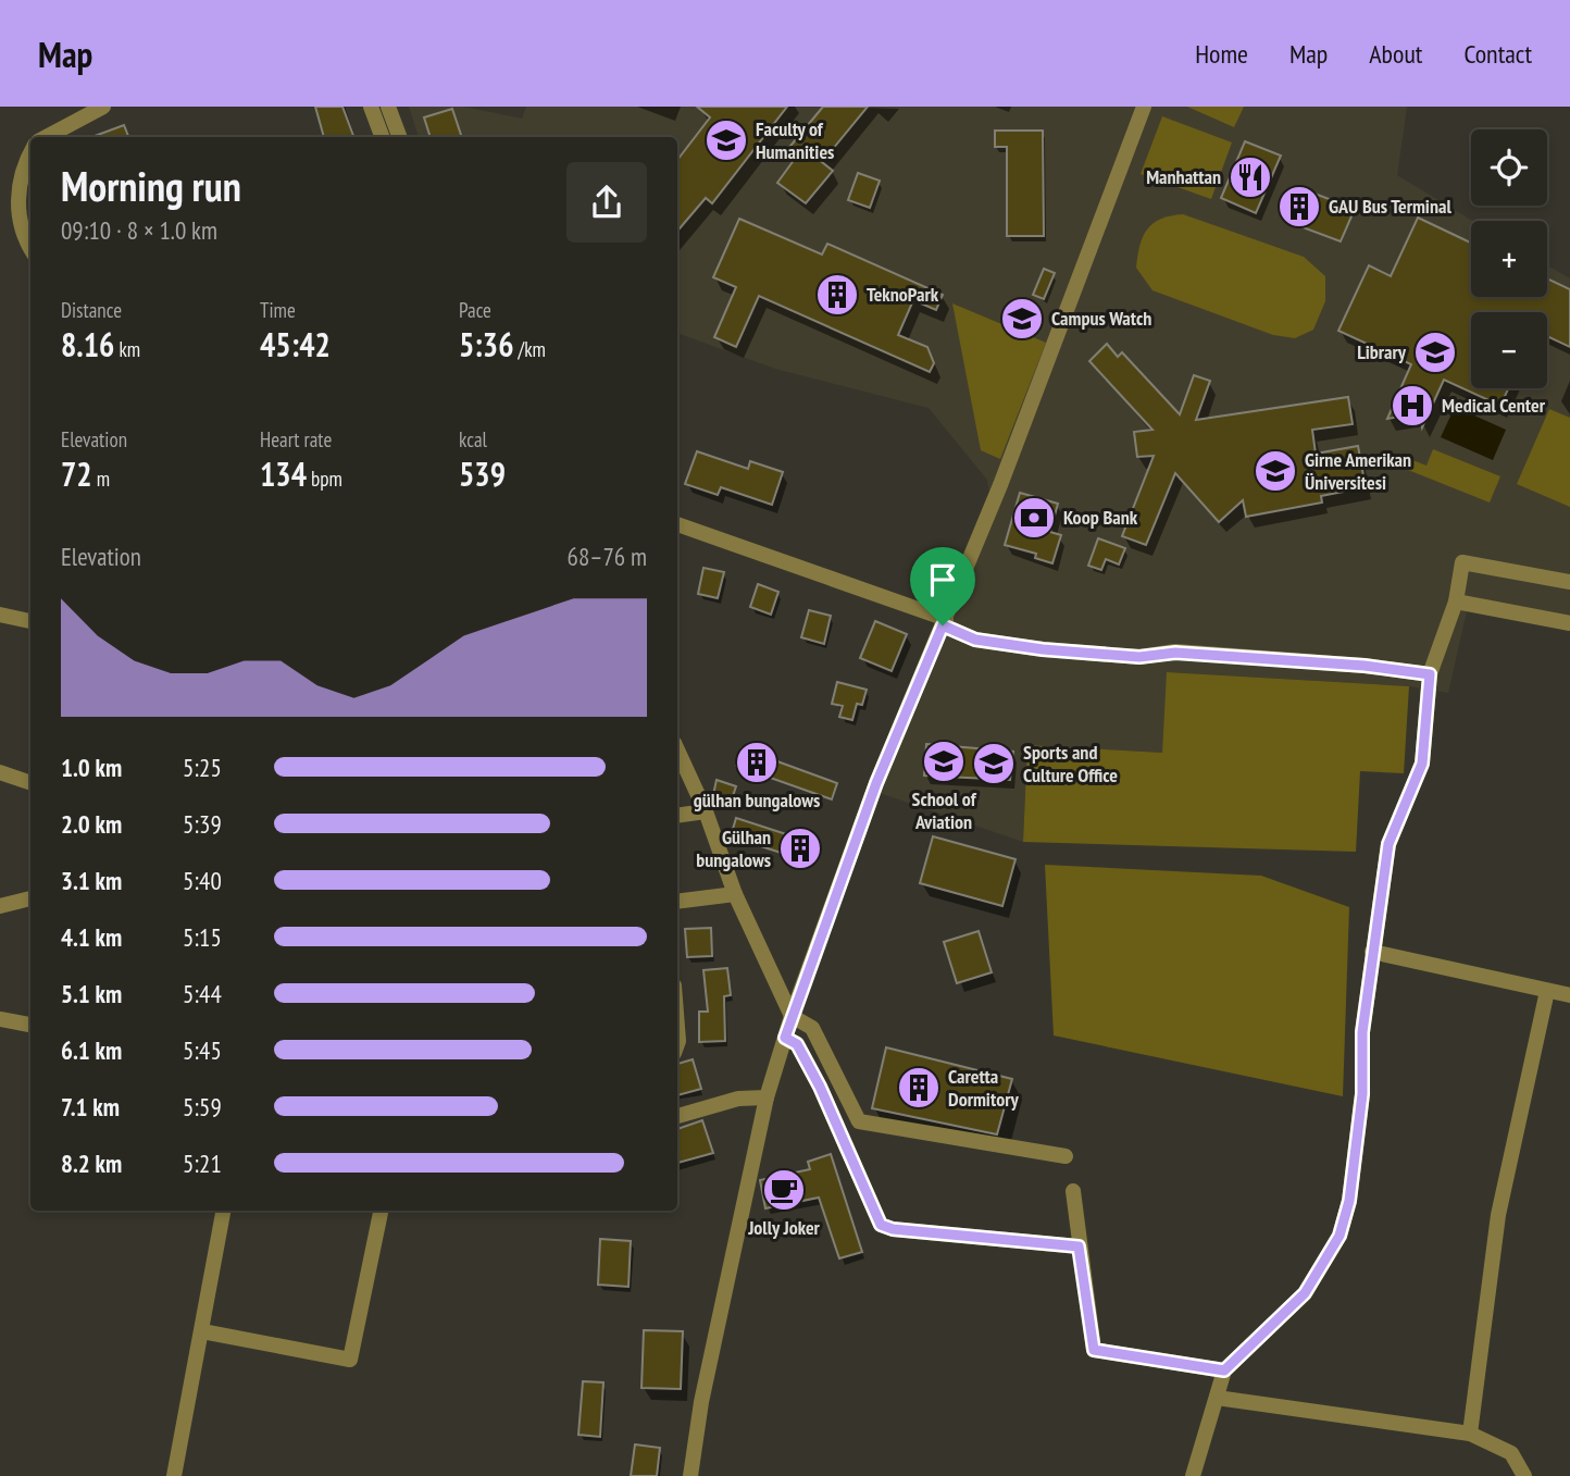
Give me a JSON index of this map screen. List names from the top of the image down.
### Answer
{
  "places": {
    "school or university": [
      "Faculty of Humanities",
      "Campus Watch",
      "Library",
      "Girne Amerikan Üniversitesi",
      "School of Aviation",
      "Sports and Culture Office"
    ],
    "restaurant": ["Manhattan"],
    "building": [
      "GAU Bus Terminal",
      "TeknoPark",
      "gülhan bungalows",
      "Gülhan bungalows",
      "Caretta Dormitory"
    ],
    "hospital": ["Medical Center"],
    "bank": ["Koop Bank"],
    "cafe": ["Jolly Joker"]
  },
  "page": {
    "header": "Map",
    "nav": [
      "Home",
      "Map",
      "About",
      "Contact"
    ],
    "map_buttons": ["+", "−"],
    "heading": ["Morning run", "09:10 · 8 × 1.0 km"],
    "stats": [
      ["Distance", "8.16 km"],
      ["Time", "45:42"],
      ["Pace", "5:36 /km"],
      ["Elevation", "72 m"],
      ["Heart rate", "134 bpm"],
      ["kcal", "539"]
    ],
    "chart": ["Elevation", "68–76 m"],
    "list": [
      {
        "name": "1.0 km",
        "note": "5:25"
      },
      {
        "name": "2.0 km",
        "note": "5:39"
      },
      {
        "name": "3.1 km",
        "note": "5:40"
      },
      {
        "name": "4.1 km",
        "note": "5:15"
      },
      {
        "name": "5.1 km",
        "note": "5:44"
      },
      {
        "name": "6.1 km",
        "note": "5:45"
      },
      {
        "name": "7.1 km",
        "note": "5:59"
      },
      {
        "name": "8.2 km",
        "note": "5:21"
      }
    ]
  }
}
